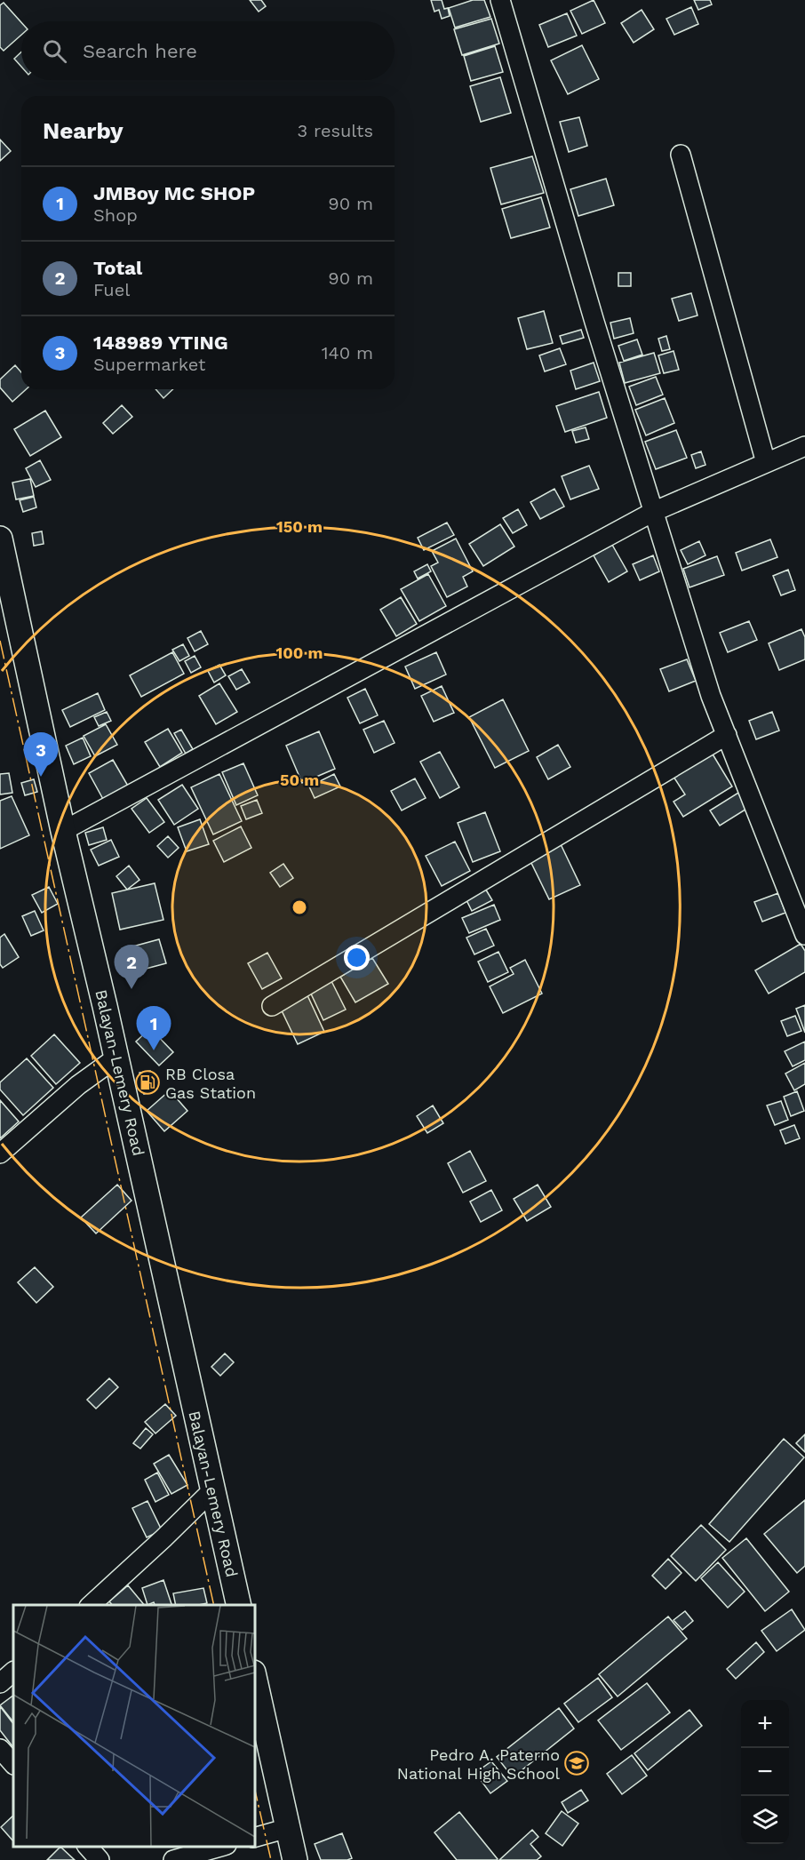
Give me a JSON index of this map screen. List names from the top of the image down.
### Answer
{
  "streets": {
    "main road": ["Balayan-Lemery Road"]
  },
  "places": {
    "fuel station": ["RB Closa Gas Station"],
    "school or university": ["Pedro A. Paterno National High School"]
  },
  "page": {
    "search": "Search here",
    "heading": ["Nearby", "3 results"],
    "list": [
      {
        "mark": "1",
        "name": "JMBoy MC SHOP",
        "note": "Shop",
        "value": "90 m"
      },
      {
        "mark": "2",
        "name": "Total",
        "note": "Fuel",
        "value": "90 m"
      },
      {
        "mark": "3",
        "name": "148989 YTING",
        "note": "Supermarket",
        "value": "140 m"
      }
    ],
    "pins": ["3", "2", "1"],
    "map_buttons": ["+", "−"]
  },
  "rings": ["150 m", "100 m", "50 m"]
}
